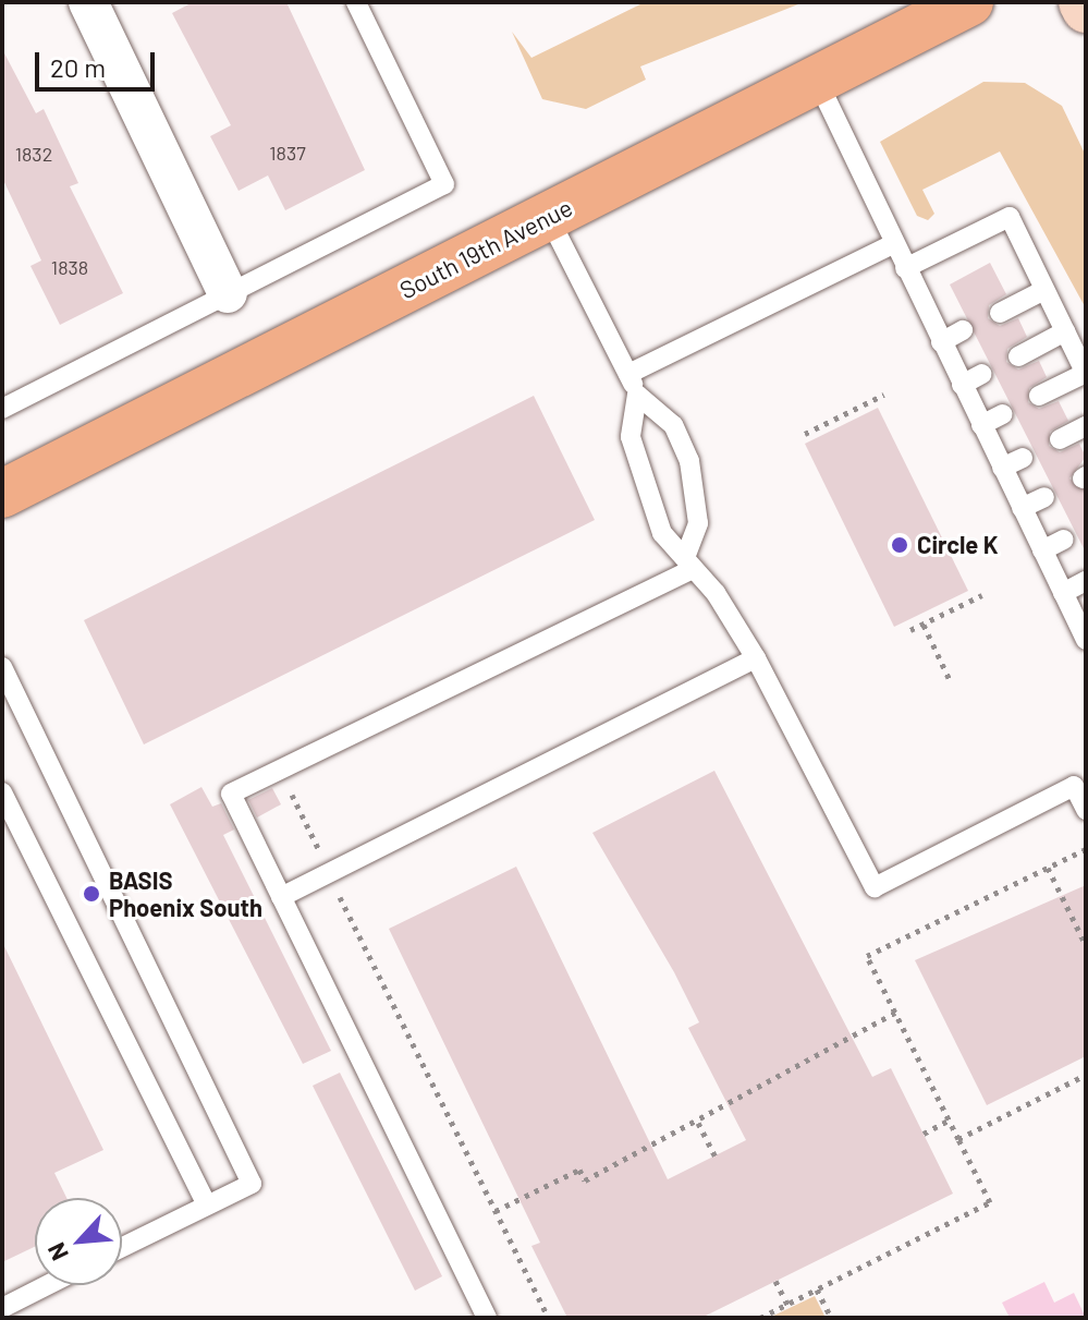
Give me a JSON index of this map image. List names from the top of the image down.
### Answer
{
  "streets": {
    "main road": ["South 19th Avenue"]
  },
  "places": ["Circle K", "BASIS Phoenix South"],
  "house_numbers": ["1837", "1832", "1838"],
  "scale_bar": "20 m",
  "north": "bottom left"
}
